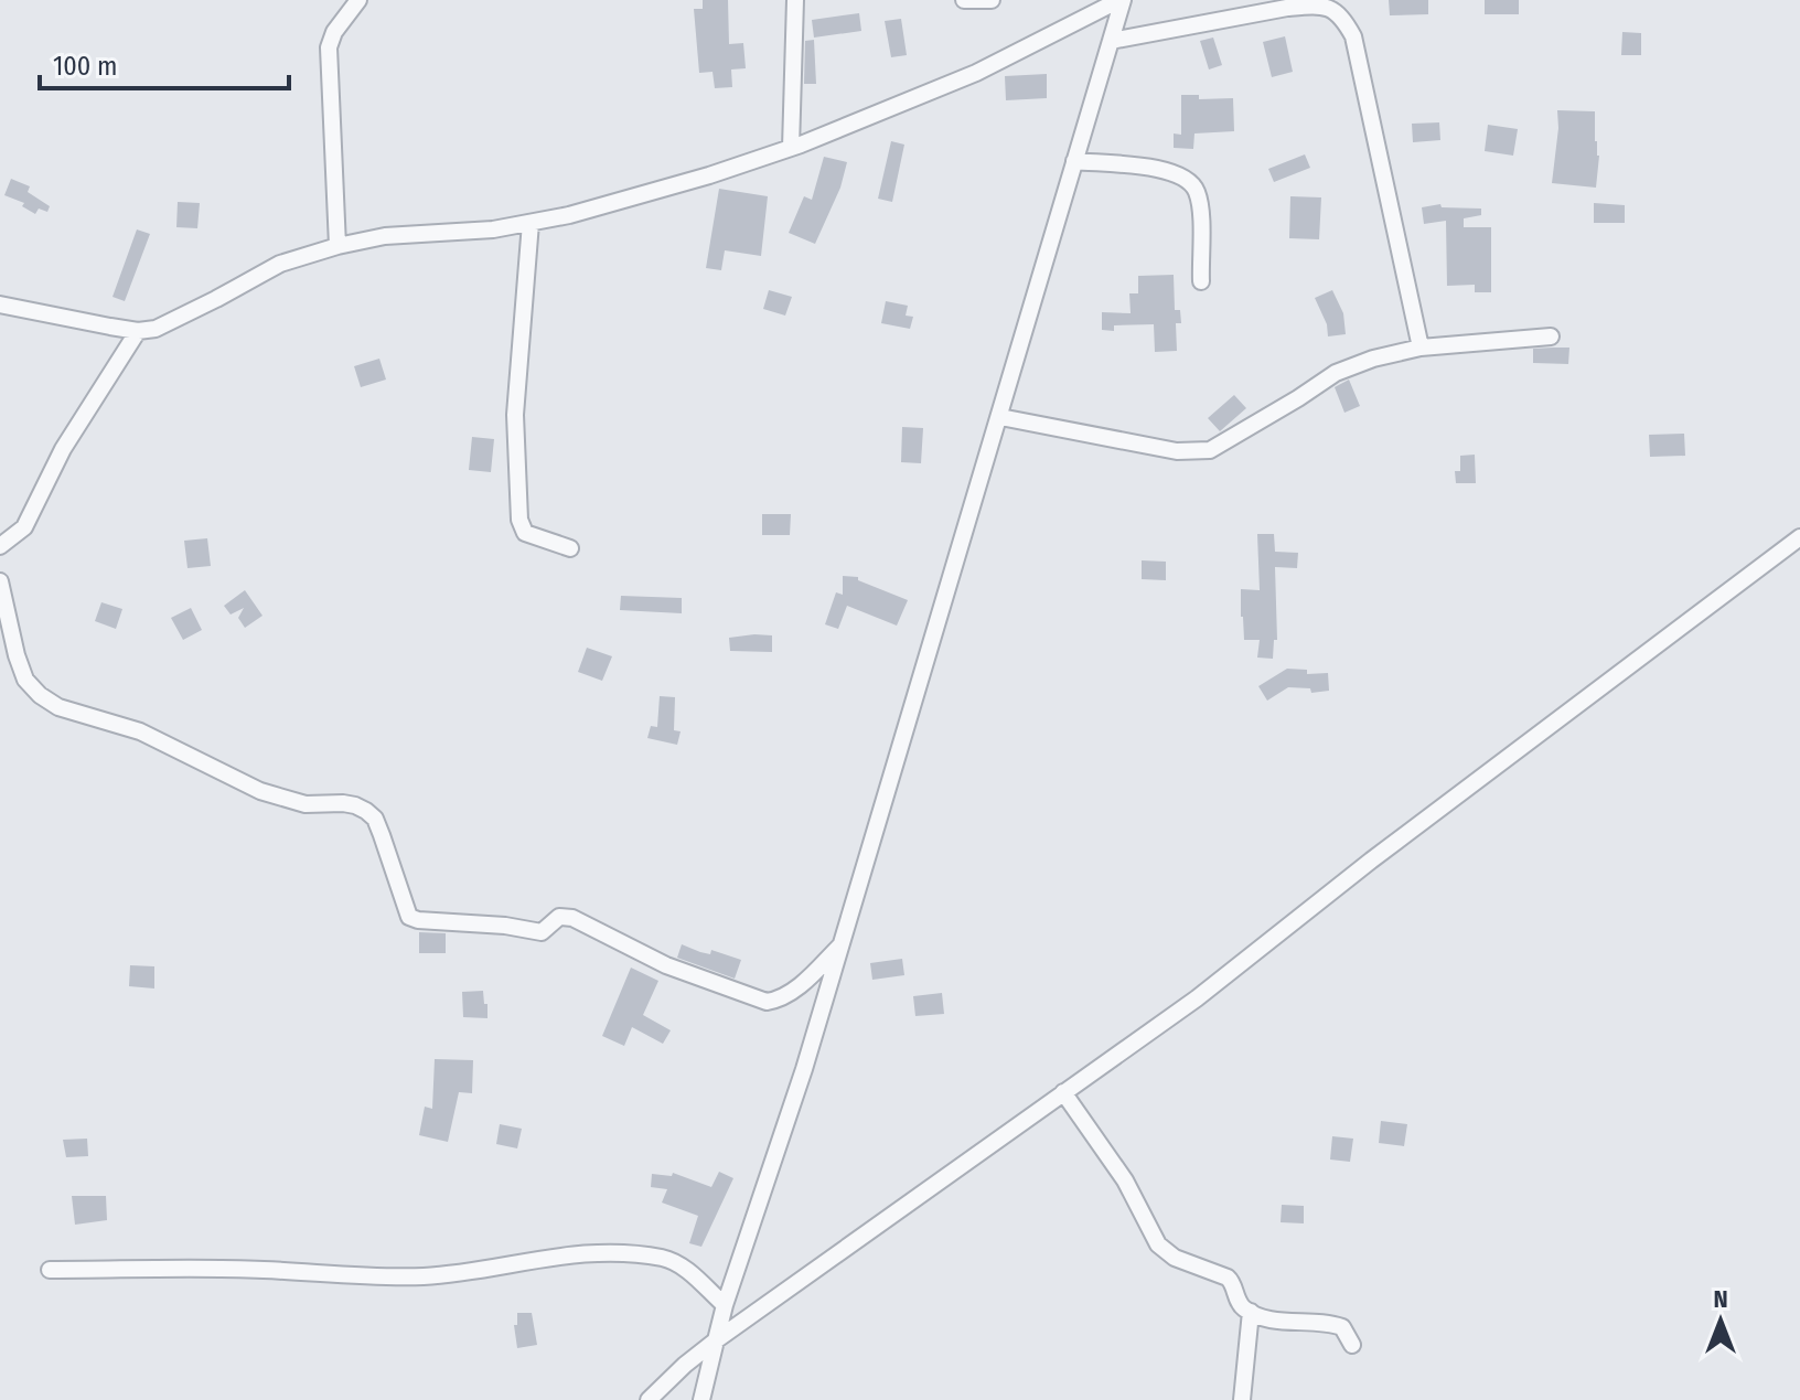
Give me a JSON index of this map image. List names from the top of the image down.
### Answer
{
  "scale_bar": "100 m",
  "north": "top"
}
